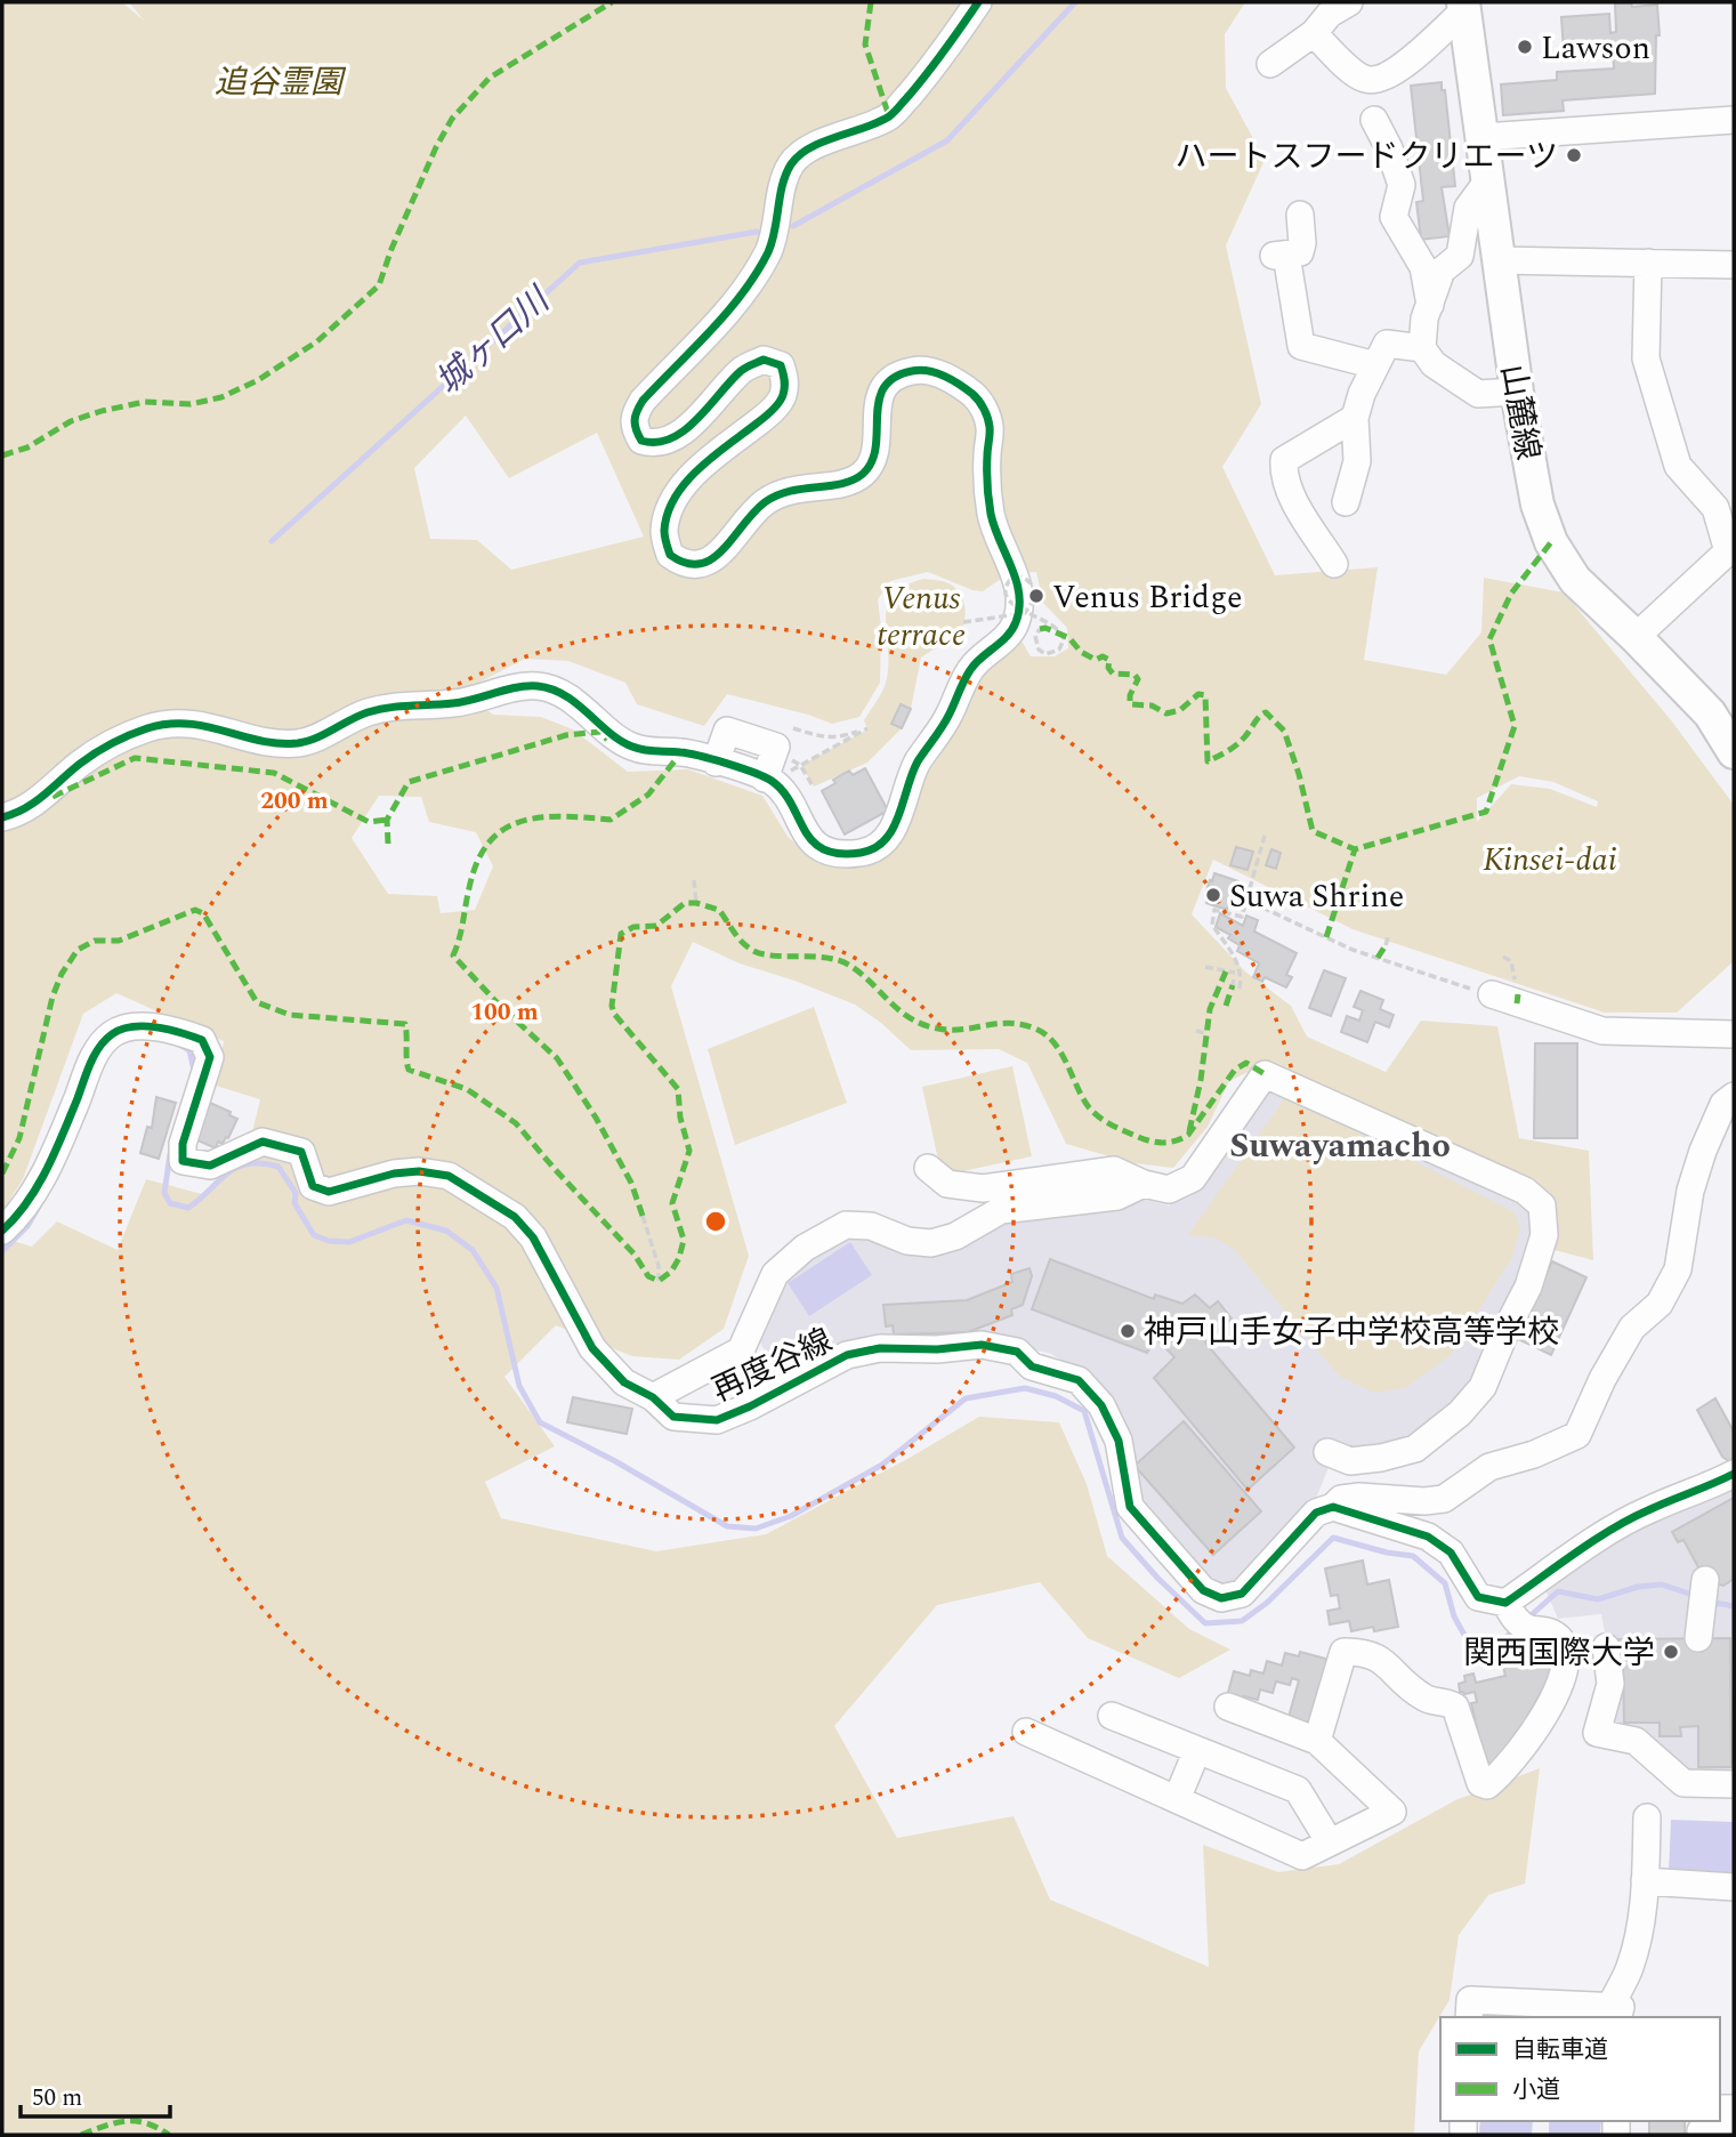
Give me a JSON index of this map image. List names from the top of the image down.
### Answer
{
  "streets": {
    "main road": ["山麓線"],
    "street": ["再度谷線"]
  },
  "districts": ["Suwayamacho"],
  "water": ["城ヶ口川"],
  "parks": ["追谷霊園", "Venus terrace", "Kinsei-dai"],
  "places": [
    "Lawson",
    "ハートスフードクリエーツ",
    "Venus Bridge",
    "Suwa Shrine",
    "神戸山手女子中学校高等学校",
    "関西国際大学"
  ],
  "legend": ["自転車道", "小道"],
  "scale_bar": "50 m",
  "rings": ["200 m", "100 m"]
}
